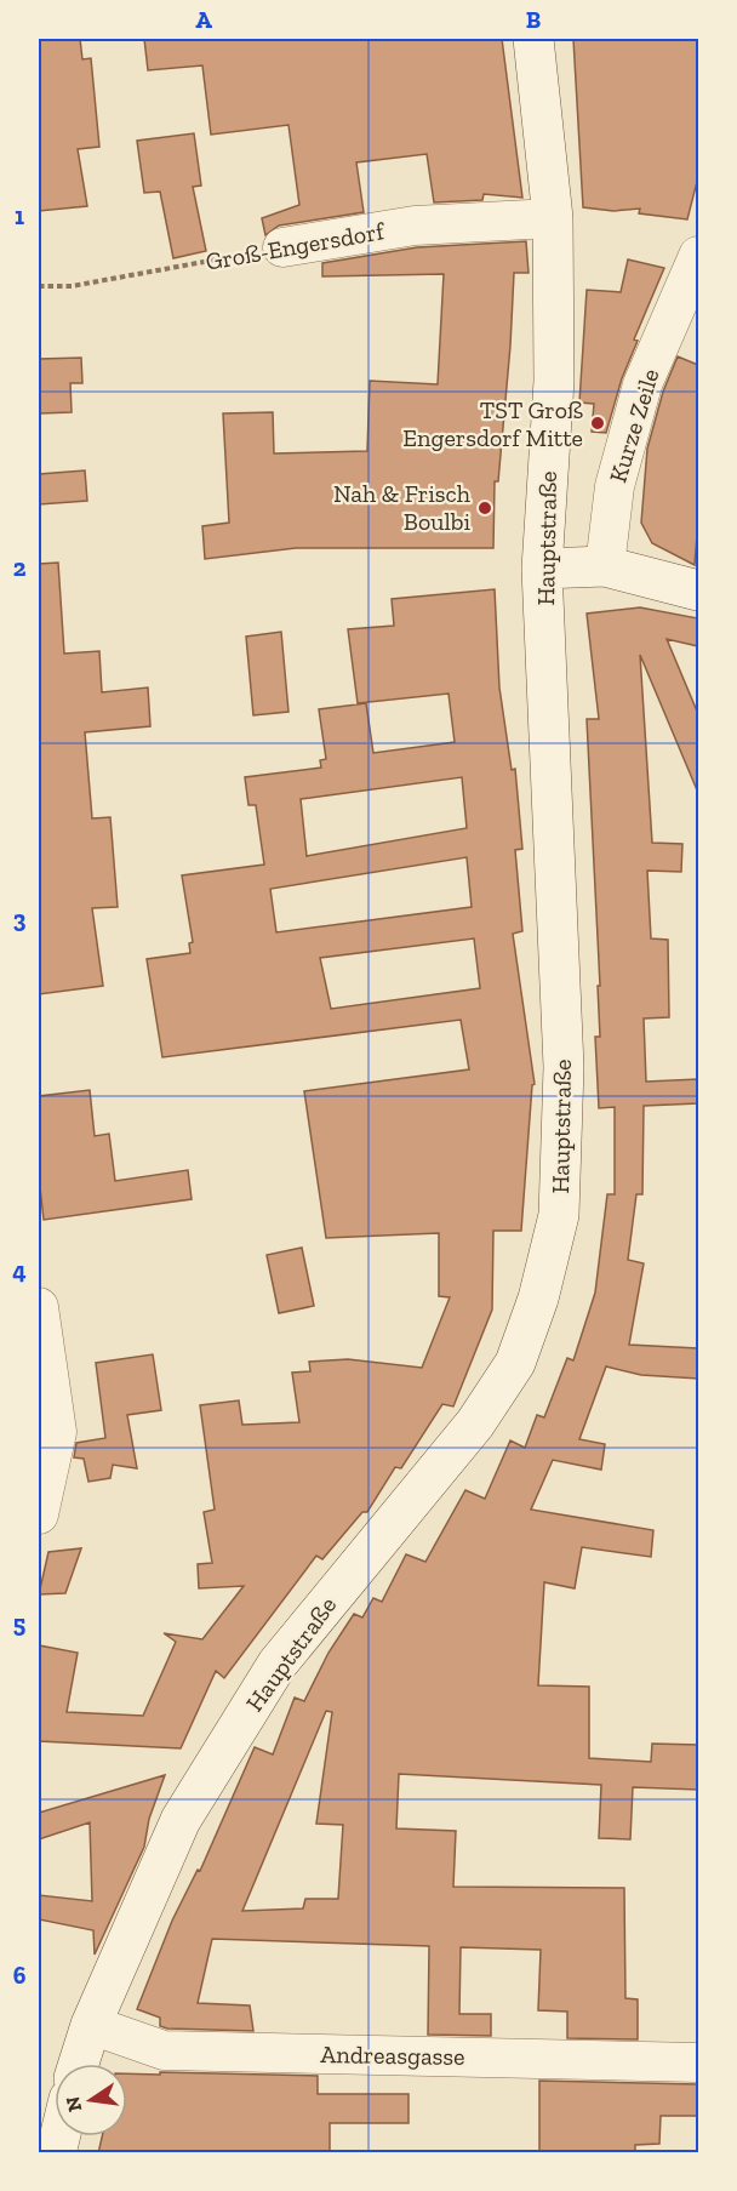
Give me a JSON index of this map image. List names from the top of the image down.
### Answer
{
  "streets": {
    "main road": ["Hauptstraße"],
    "street": ["Groß-Engersdorf", "Kurze Zeile", "Andreasgasse"]
  },
  "crossings": [
    ["Groß-Engersdorf", "Hauptstraße"],
    ["Hauptstraße", "Andreasgasse"]
  ],
  "places": ["TST Groß Engersdorf Mitte", "Nah & Frisch Boulbi"],
  "north": "left",
  "grid": {
    "columns": ["A", "B"],
    "rows": [
      "1",
      "2",
      "3",
      "4",
      "5",
      "6"
    ]
  }
}
